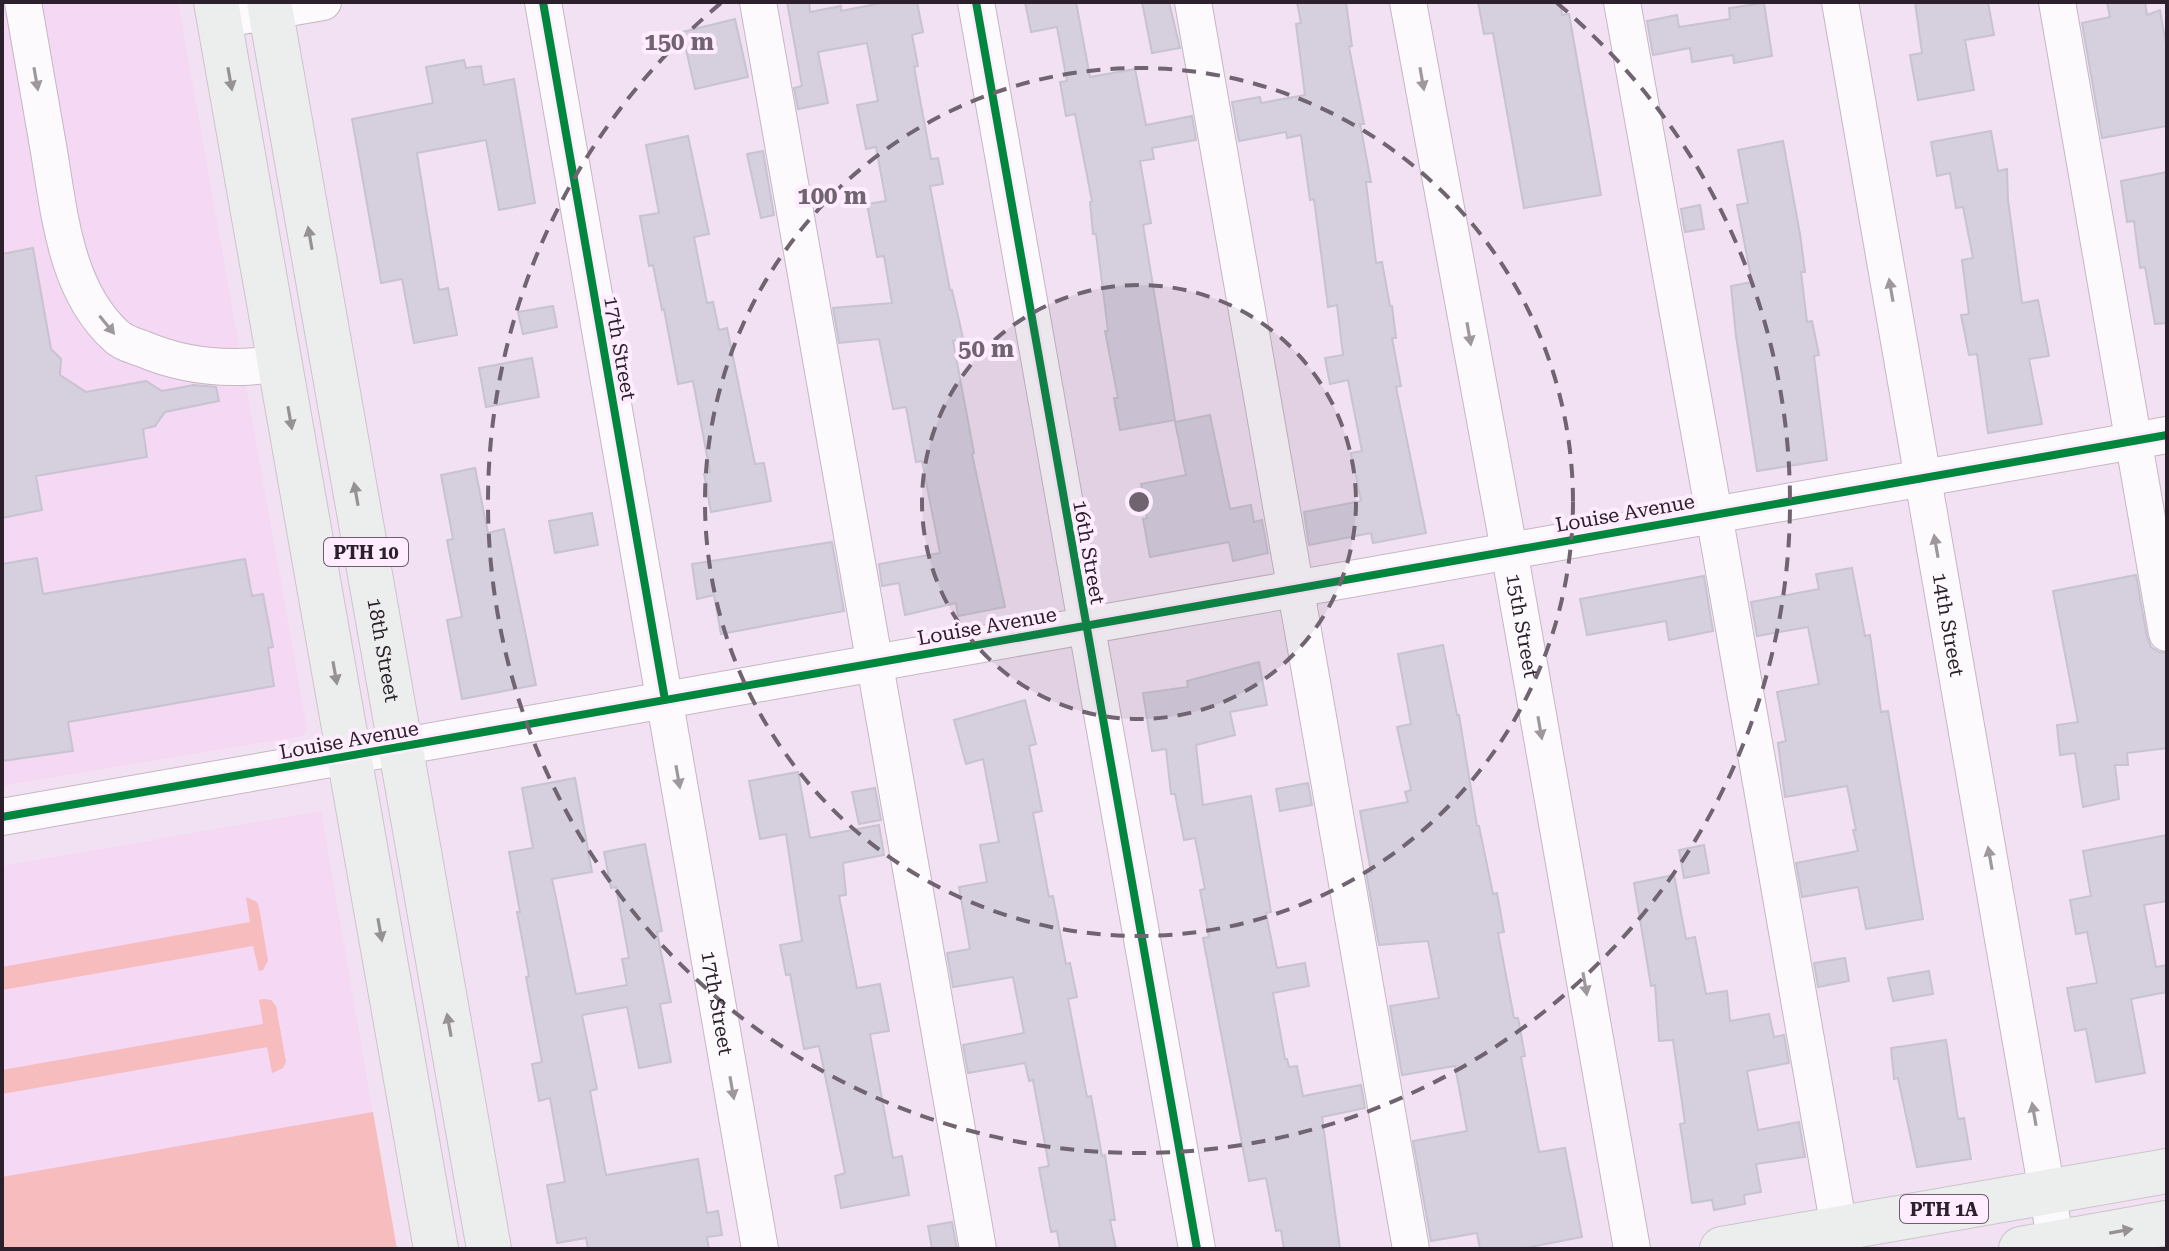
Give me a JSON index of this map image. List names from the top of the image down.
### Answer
{
  "streets": {
    "main road": ["PTH 10", "18th Street", "PTH 1A"],
    "street": [
      "17th Street",
      "Louise Avenue",
      "16th Street",
      "15th Street",
      "14th Street"
    ]
  },
  "crossings": [
    ["17th Street", "Louise Avenue"],
    ["Louise Avenue", "PTH 10"],
    ["Louise Avenue", "16th Street"],
    ["Louise Avenue", "15th Street"],
    ["Louise Avenue", "14th Street"],
    ["Louise Avenue", "18th Street"],
    ["14th Street", "PTH 1A"]
  ],
  "rings": ["150 m", "100 m", "50 m"]
}
